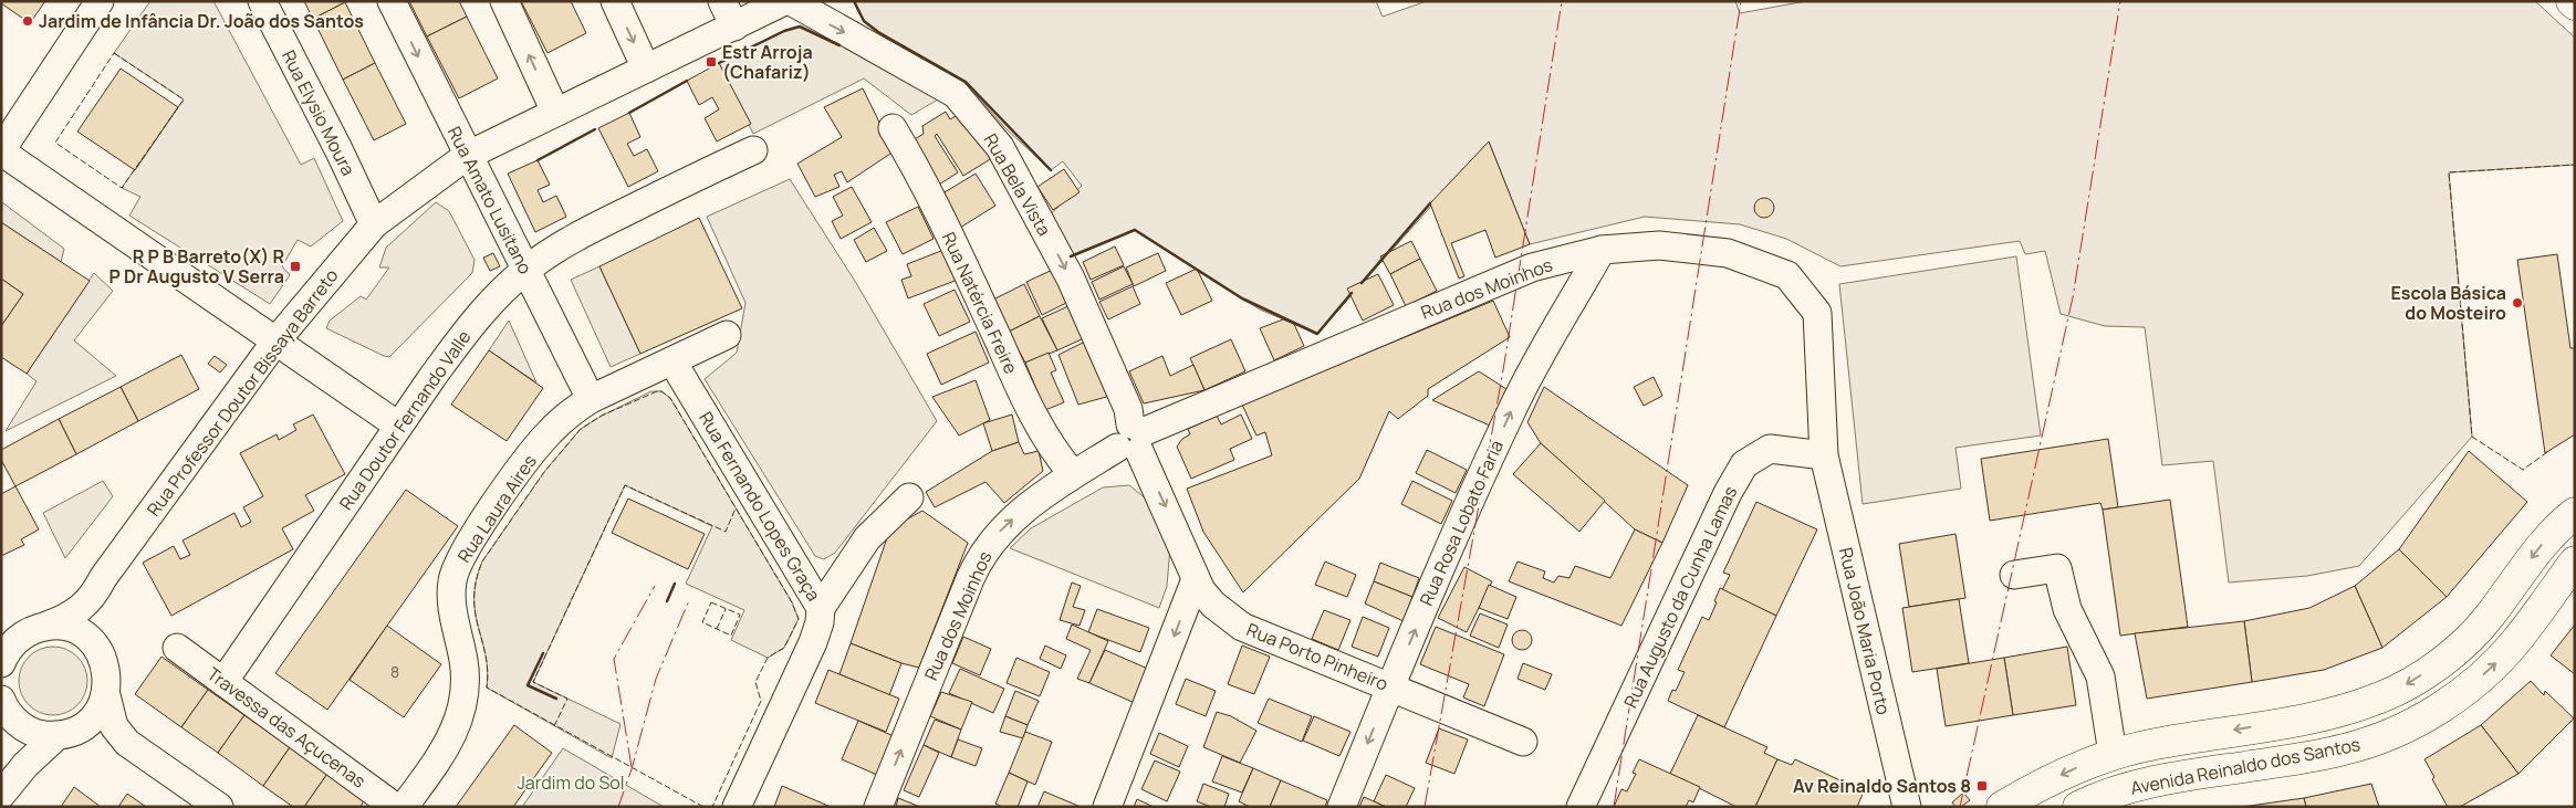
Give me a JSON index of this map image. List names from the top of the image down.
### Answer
{
  "streets": {
    "main road": ["Avenida Reinaldo dos Santos"],
    "street": [
      "Rua Elysio Moura",
      "Rua Bela Vista",
      "Rua Amato Lusitano",
      "Rua dos Moinhos",
      "Rua Natércia Freire",
      "Rua Professor Doutor Bissaya Barreto",
      "Rua Doutor Fernando Valle",
      "Rua Fernando Lopes Graça",
      "Rua Laura Aires",
      "Rua Rosa Lobato Faria",
      "Rua Augusto da Cunha Lamas",
      "Rua João Maria Porto",
      "Rua Porto Pinheiro",
      "Travessa das Açucenas"
    ]
  },
  "crossings": [
    ["Rua Elysio Moura", "Rua Professor Doutor Bissaya Barreto"],
    ["Rua Bela Vista", "Rua dos Moinhos"],
    ["Rua Bela Vista", "Rua Porto Pinheiro"],
    ["Rua Amato Lusitano", "Rua Professor Doutor Bissaya Barreto"],
    ["Rua Amato Lusitano", "Rua Doutor Fernando Valle"],
    ["Rua Amato Lusitano", "Rua Laura Aires"],
    ["Rua dos Moinhos", "Rua Natércia Freire"],
    ["Rua dos Moinhos", "Rua Rosa Lobato Faria"],
    ["Rua dos Moinhos", "Rua Augusto da Cunha Lamas"],
    ["Rua dos Moinhos", "Rua João Maria Porto"],
    ["Rua dos Moinhos", "Rua Porto Pinheiro"],
    ["Rua Doutor Fernando Valle", "Travessa das Açucenas"],
    ["Rua Fernando Lopes Graça", "Rua Laura Aires"],
    ["Rua Rosa Lobato Faria", "Rua Porto Pinheiro"],
    ["Rua Augusto da Cunha Lamas", "Rua João Maria Porto"]
  ],
  "one_way": ["Rua Bela Vista"],
  "parks": ["Jardim do Sol"],
  "places": {
    "other": ["Jardim de Infância Dr. João dos Santos", "Escola Básica do Mosteiro"],
    "transit": ["Estr Arroja (Chafariz)", "R P B Barreto(X) R P Dr Augusto V Serra", "Av Reinaldo Santos 8"]
  },
  "house_numbers": ["8"]
}
